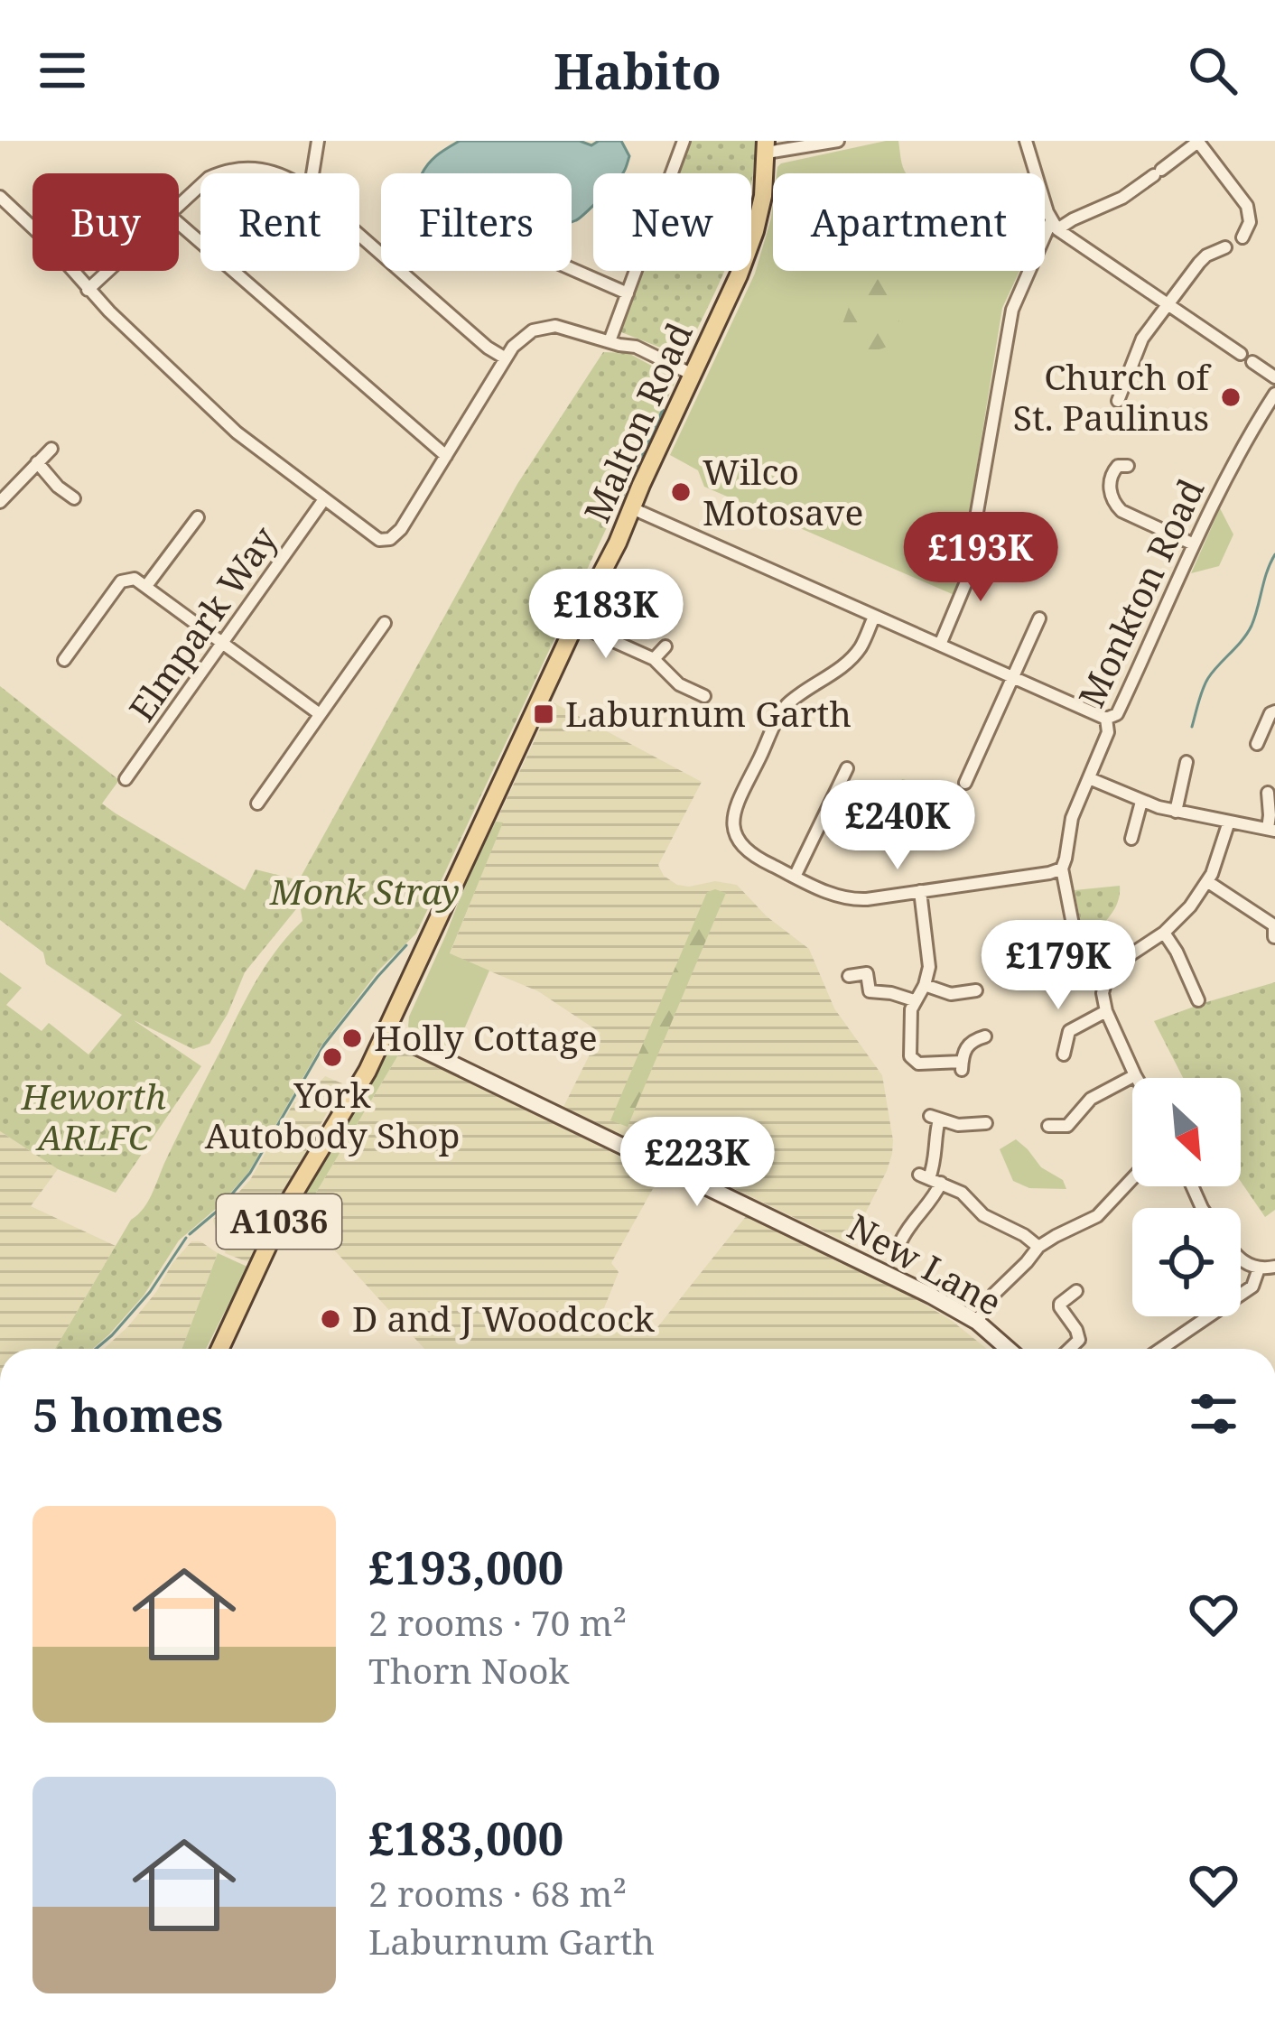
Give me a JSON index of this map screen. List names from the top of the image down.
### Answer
{
  "streets": {
    "main road": ["Malton Road", "A1036"],
    "street": ["Monkton Road", "Elmpark Way", "New Lane"]
  },
  "crossings": [
    ["Malton Road", "New Lane"]
  ],
  "parks": ["Monk Stray", "Heworth ARLFC"],
  "places": {
    "other": [
      "Church of St. Paulinus",
      "Wilco Motosave",
      "Holly Cottage",
      "York Autobody Shop",
      "D and J Woodcock"
    ],
    "transit": ["Laburnum Garth"]
  },
  "north": "bottom right",
  "page": {
    "header": "Habito",
    "chip": [
      "Buy",
      "Rent",
      "Filters",
      "New",
      "Apartment"
    ],
    "price": [
      "£193K",
      "£183K",
      "£240K",
      "£179K",
      "£223K"
    ],
    "heading": "5 homes",
    "list": [
      {
        "name": "£193,000",
        "note": "2 rooms · 70 m² · Thorn Nook"
      },
      {
        "name": "£183,000",
        "note": "2 rooms · 68 m² · Laburnum Garth"
      }
    ]
  }
}
